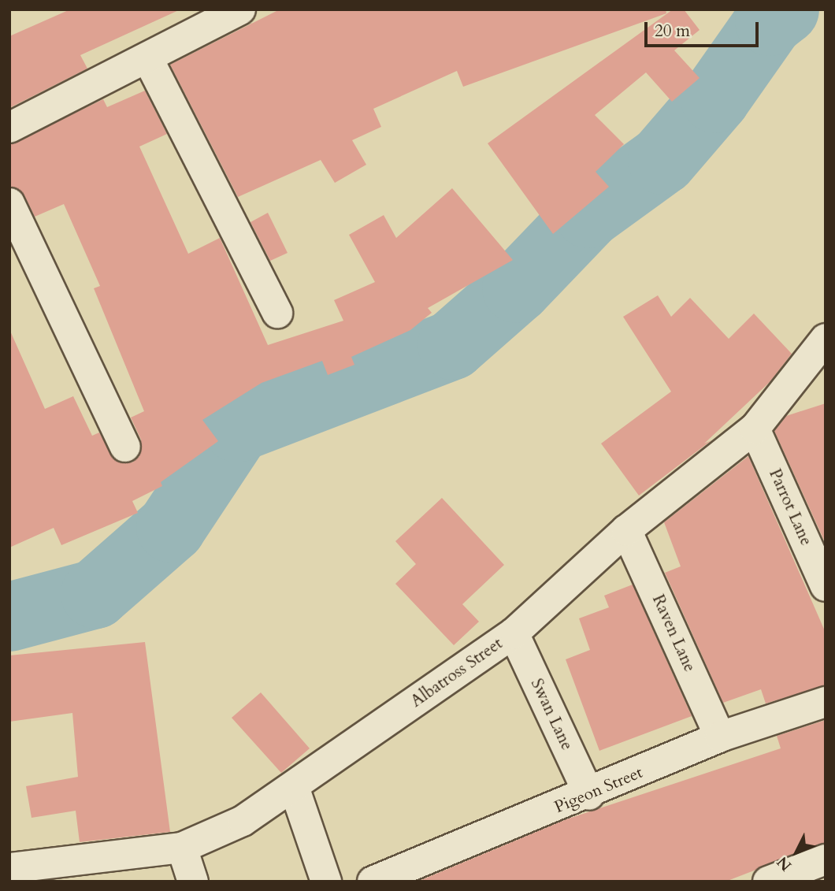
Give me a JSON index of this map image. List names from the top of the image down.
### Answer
{
  "streets": {
    "street": [
      "Parrot Lane",
      "Raven Lane",
      "Albatross Street",
      "Swan Lane",
      "Pigeon Street"
    ]
  },
  "crossings": [
    ["Parrot Lane", "Albatross Street"],
    ["Raven Lane", "Albatross Street"],
    ["Raven Lane", "Pigeon Street"],
    ["Albatross Street", "Swan Lane"],
    ["Swan Lane", "Pigeon Street"]
  ],
  "scale_bar": "20 m",
  "north": "bottom left"
}
